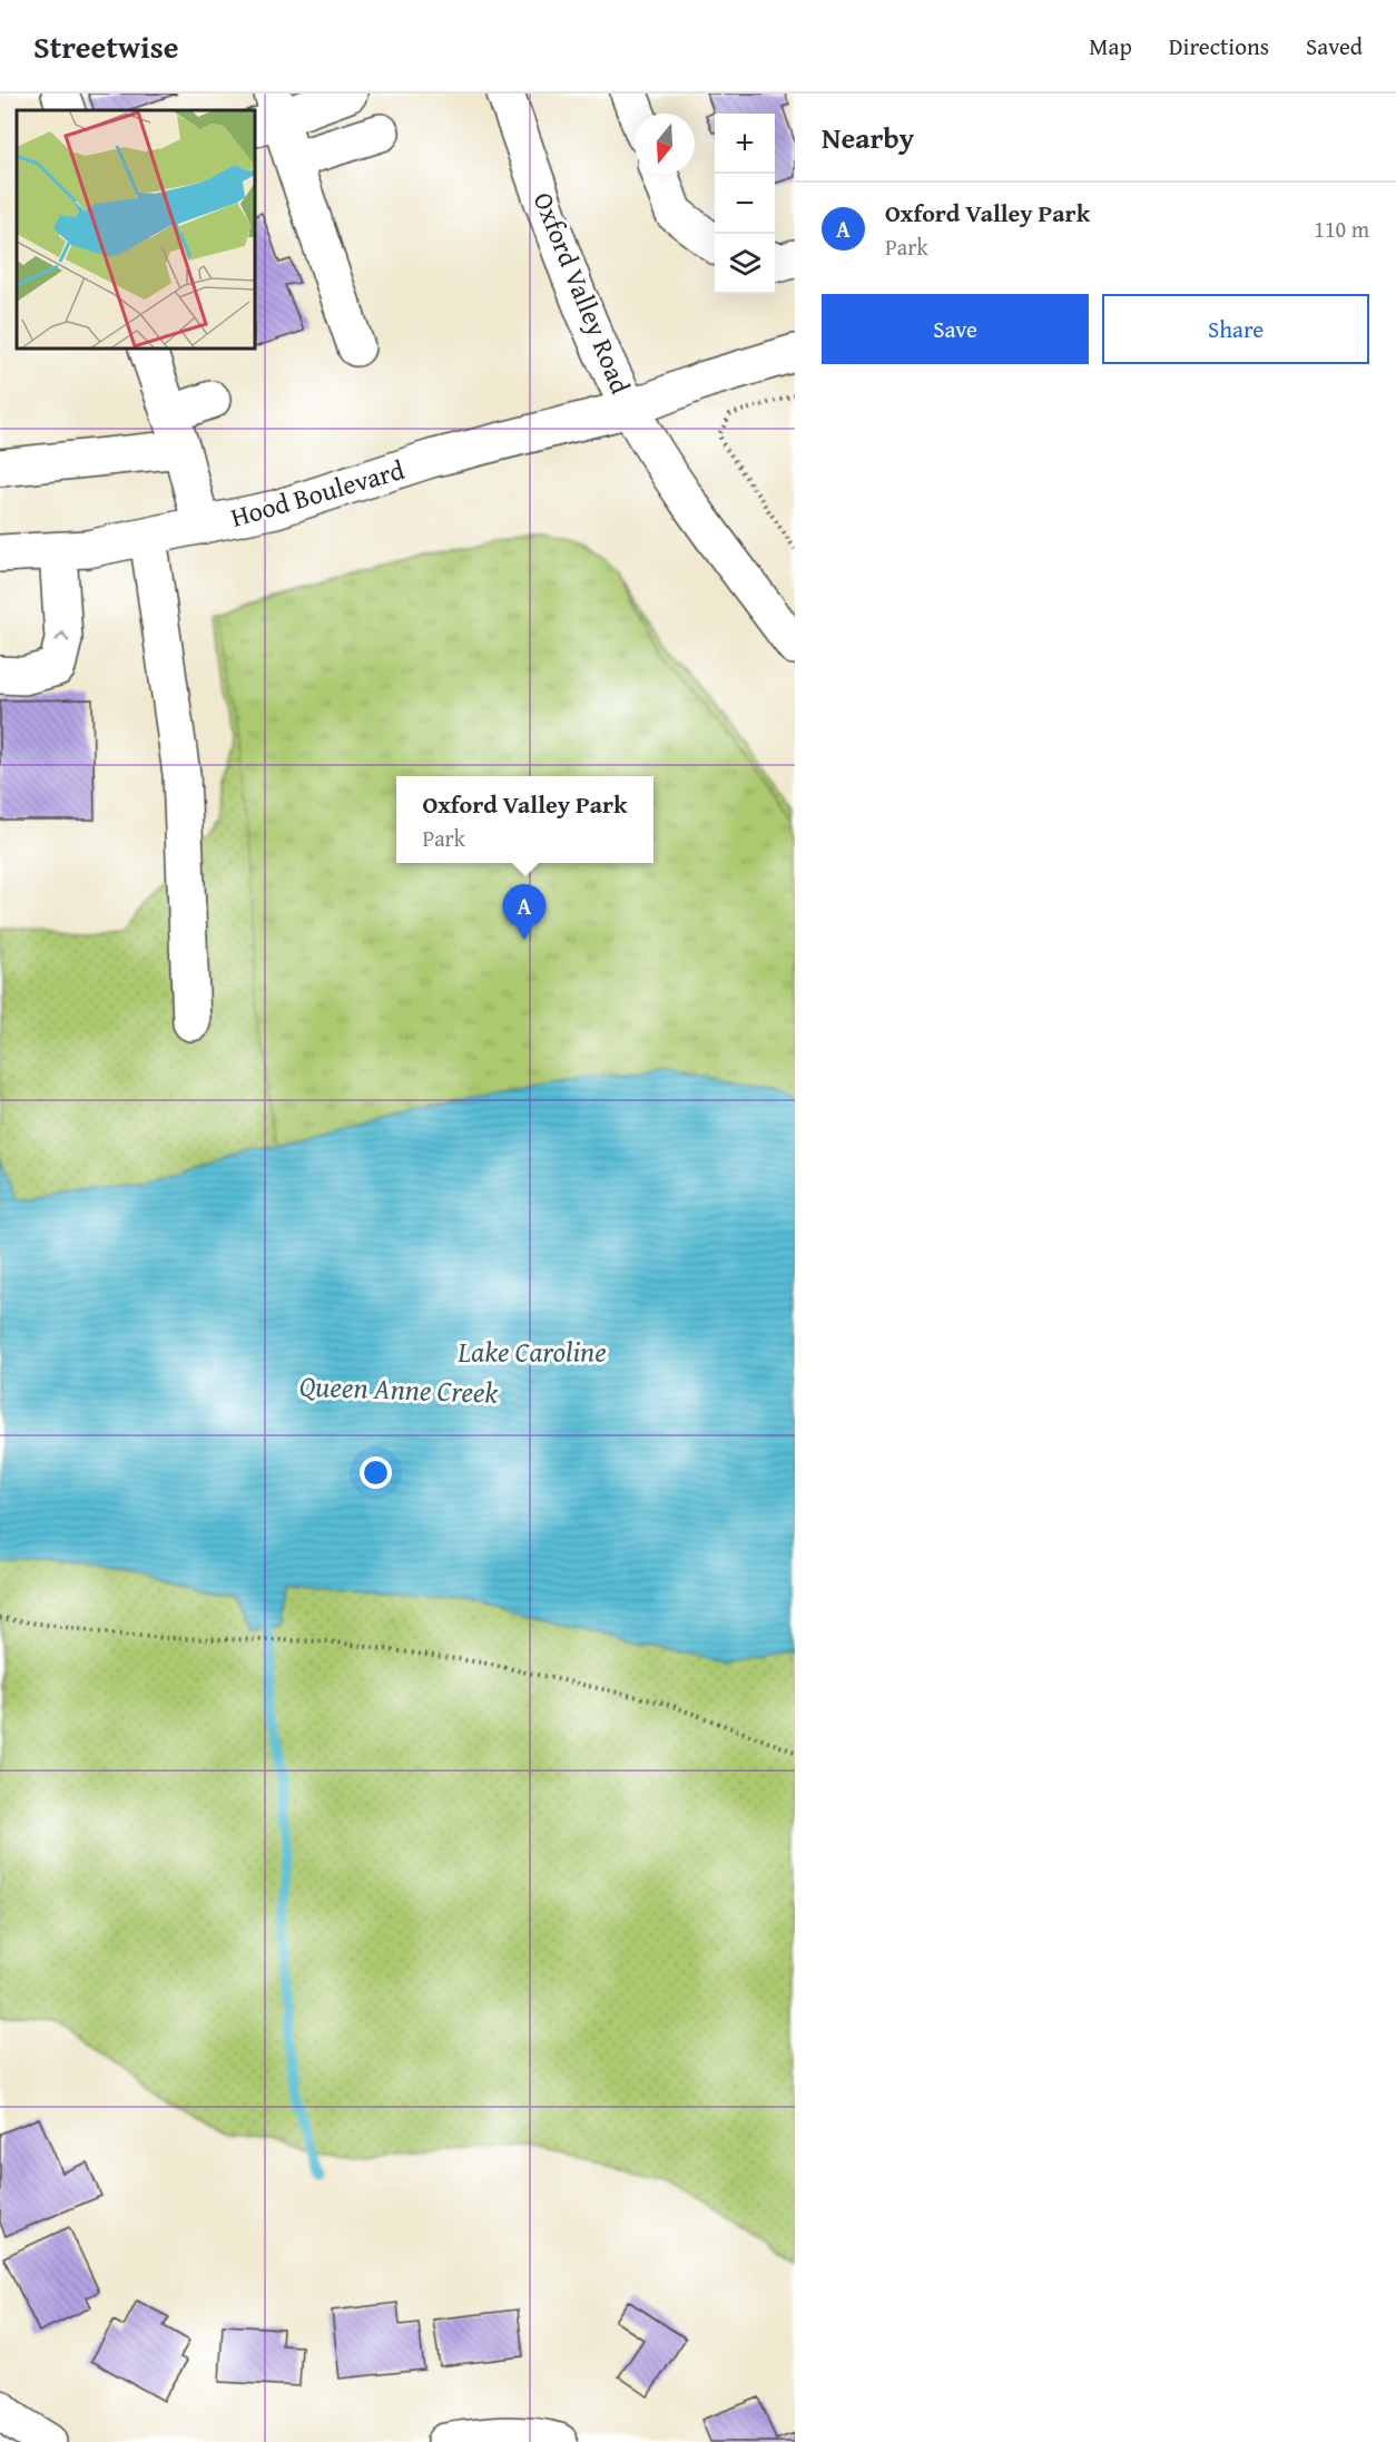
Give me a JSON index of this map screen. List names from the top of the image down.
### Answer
{
  "streets": {
    "street": ["Oxford Valley Road", "Hood Boulevard"]
  },
  "crossings": [
    ["Oxford Valley Road", "Hood Boulevard"]
  ],
  "water": ["Lake Caroline", "Queen Anne Creek"],
  "north": "bottom",
  "page": {
    "header": "Streetwise",
    "nav": ["Map", "Directions", "Saved"],
    "heading": "Nearby",
    "map_buttons": ["+", "−"],
    "list": [
      {
        "mark": "A",
        "name": "Oxford Valley Park",
        "note": "Park",
        "value": "110 m"
      }
    ],
    "buttons": ["Save", "Share"],
    "popup": ["Oxford Valley Park", "Park"],
    "pins": "A"
  }
}
